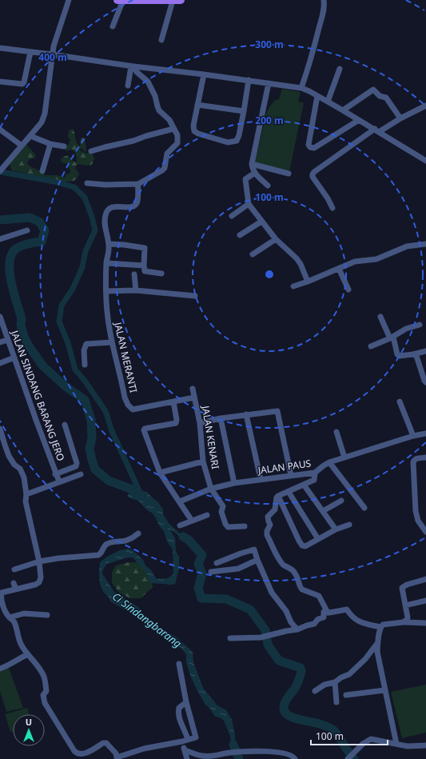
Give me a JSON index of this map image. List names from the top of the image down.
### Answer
{
  "streets": {
    "street": [
      "JALAN MERANTI",
      "JALAN SINDANG BARANG JERO",
      "JALAN KENARI",
      "JALAN PAUS"
    ]
  },
  "crossings": [
    ["JALAN MERANTI", "JALAN KENARI"],
    ["JALAN KENARI", "JALAN PAUS"]
  ],
  "water": ["Ci Sindangbarang"],
  "scale_bar": "100 m",
  "north": "top",
  "rings": [
    "300 m",
    "400 m",
    "200 m",
    "100 m"
  ]
}
